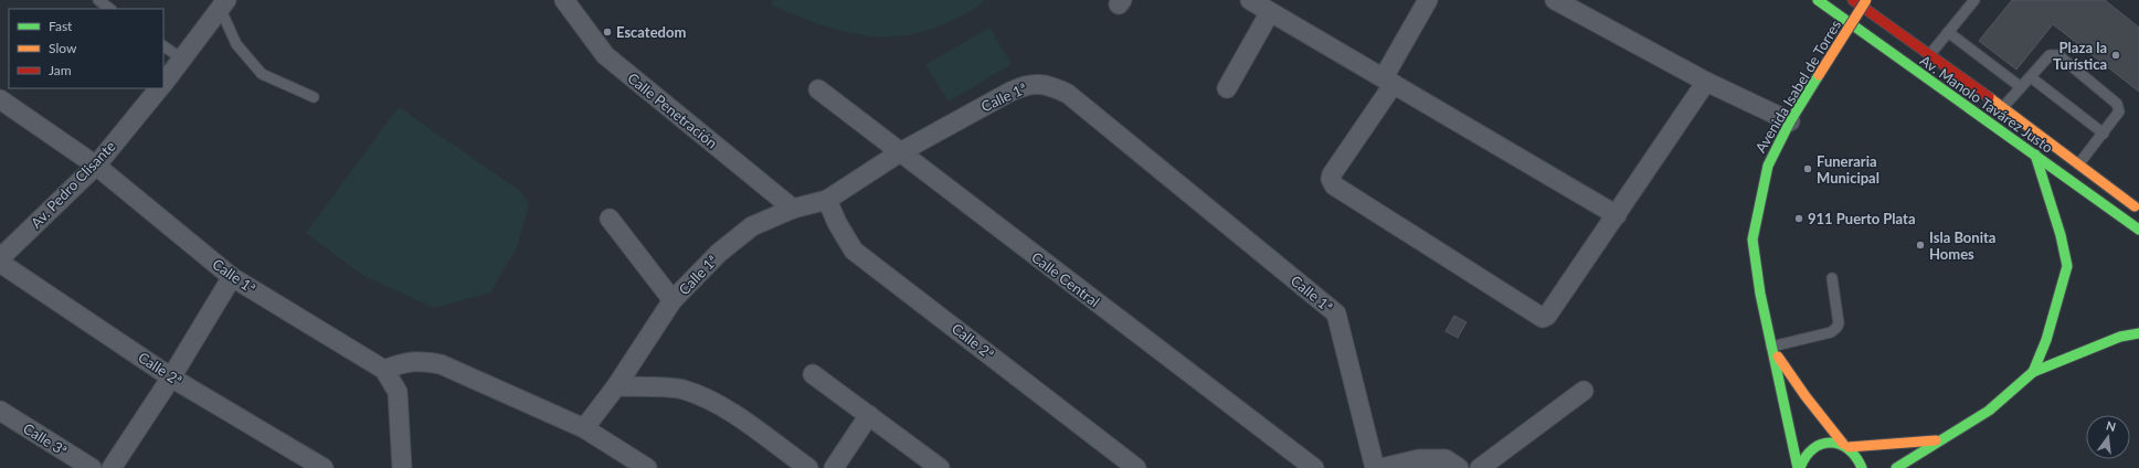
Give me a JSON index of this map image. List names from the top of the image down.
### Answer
{
  "streets": {
    "main road": ["Avenida Isabel de Torres", "Av. Manolo Tavárez Justo"],
    "street": [
      "Calle 1ª",
      "Calle Penetración",
      "Av. Pedro Clisante",
      "Calle Central",
      "Calle 2ª",
      "Calle 3ª"
    ]
  },
  "crossings": [
    ["Calle 1ª", "Calle Penetración"],
    ["Calle 1ª", "Av. Pedro Clisante"],
    ["Calle 1ª", "Calle Central"],
    ["Calle 1ª", "Calle 2ª"]
  ],
  "places": [
    "Escatedom",
    "Plaza la Turística",
    "Funeraria Municipal",
    "911 Puerto Plata",
    "Isla Bonita Homes"
  ],
  "legend": ["Fast", "Slow", "Jam"],
  "north": "top"
}
